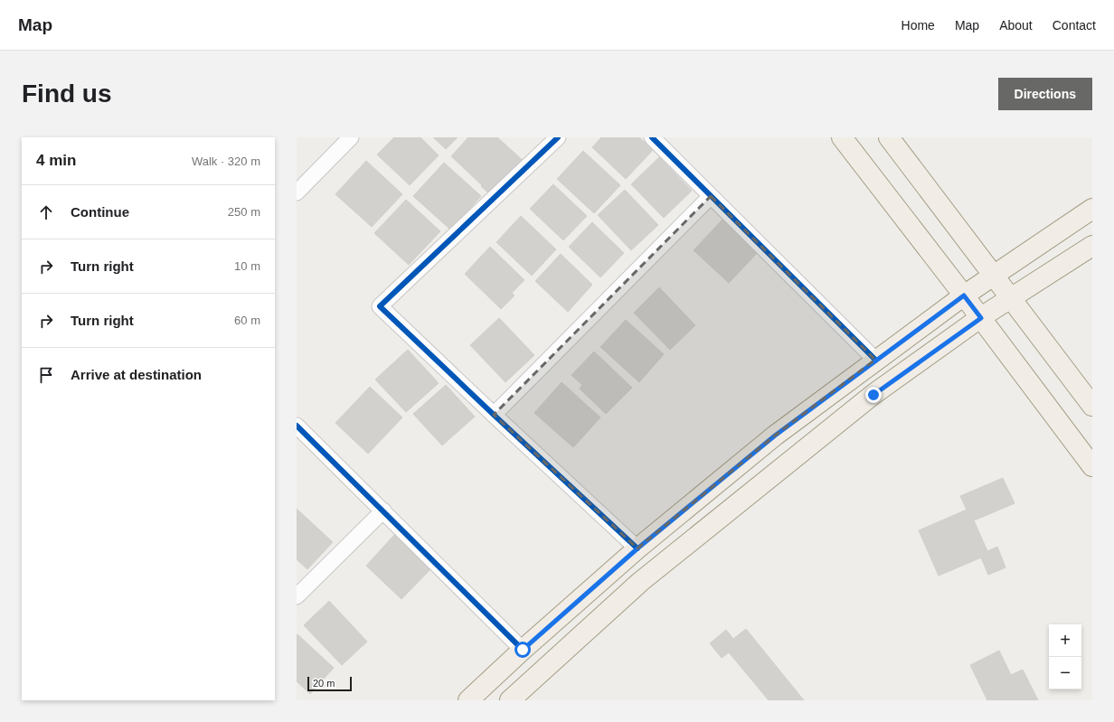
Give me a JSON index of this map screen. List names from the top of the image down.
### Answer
{
  "scale_bar": "20 m",
  "page": {
    "header": "Map",
    "nav": [
      "Home",
      "Map",
      "About",
      "Contact"
    ],
    "buttons": "Directions",
    "title": "Find us",
    "heading": ["4 min", "Walk · 320 m"],
    "list": [
      ["Continue", "250 m"],
      ["Turn right", "10 m"],
      ["Turn right", "60 m"],
      "Arrive at destination"
    ],
    "map_buttons": ["+", "−"],
    "scale": "20 m"
  }
}
